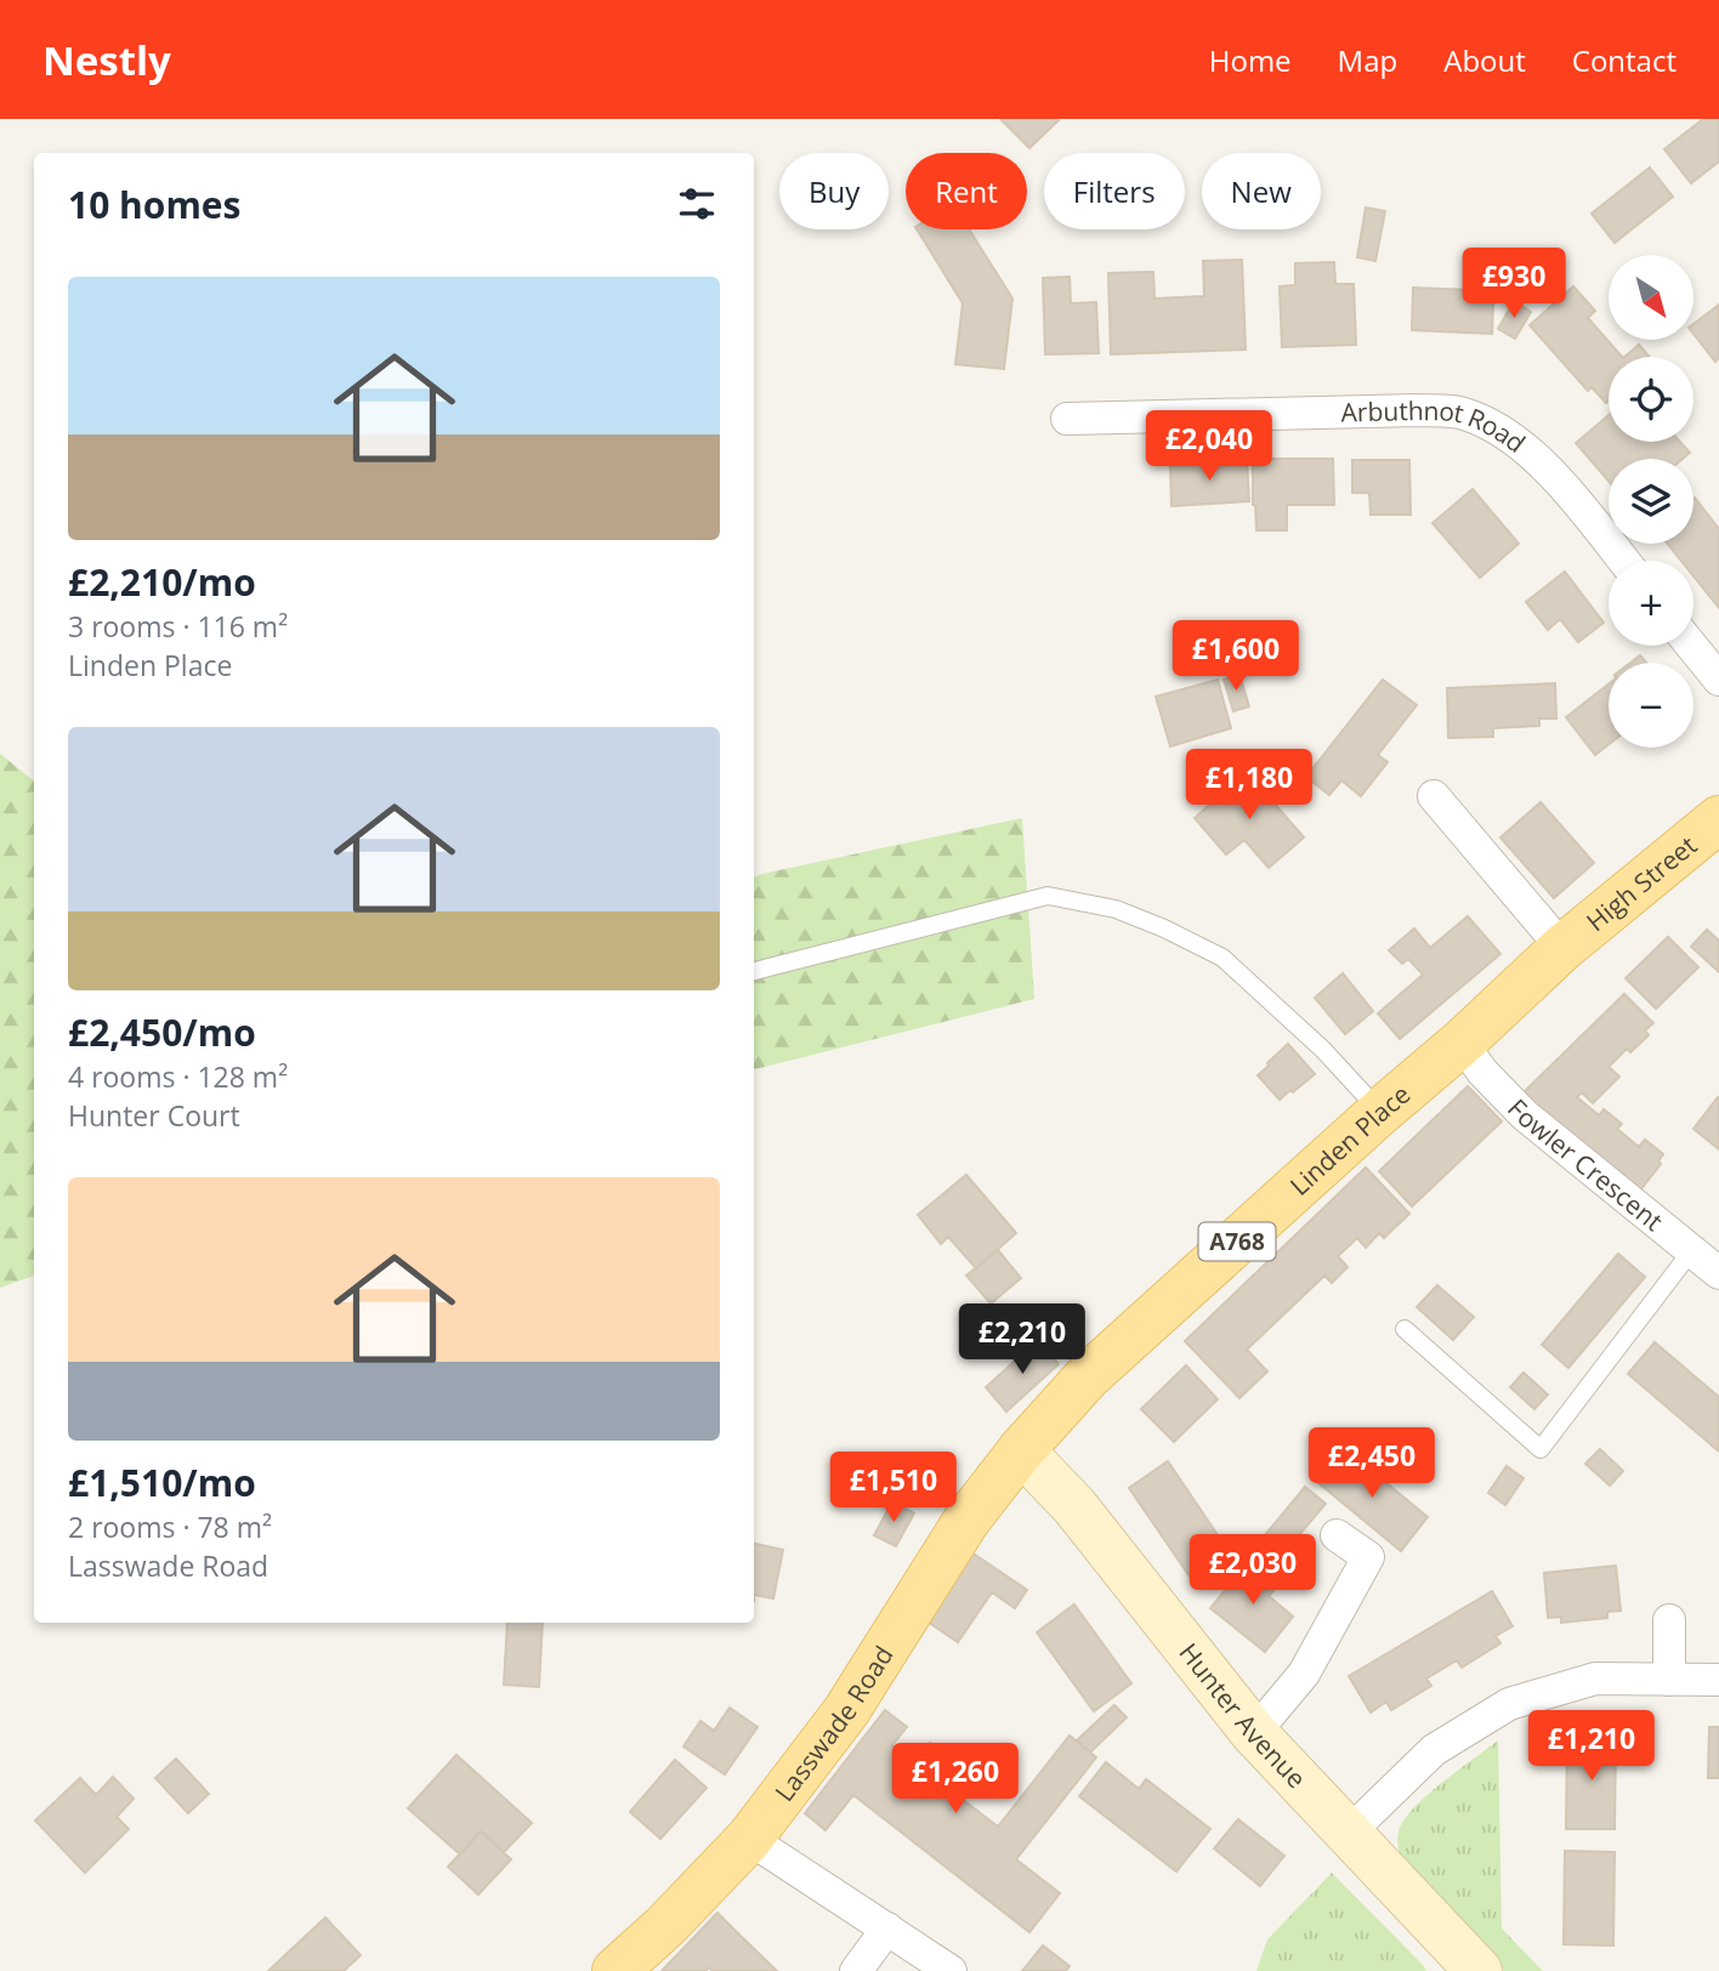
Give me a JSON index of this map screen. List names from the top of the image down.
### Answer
{
  "streets": {
    "main road": [
      "High Street",
      "Linden Place",
      "A768",
      "Lasswade Road"
    ],
    "street": ["Arbuthnot Road", "Fowler Crescent", "Hunter Avenue"]
  },
  "crossings": [
    ["High Street", "Linden Place"],
    ["High Street", "Fowler Crescent"],
    ["Linden Place", "Fowler Crescent"],
    ["Linden Place", "Hunter Avenue"],
    ["Linden Place", "Lasswade Road"],
    ["Hunter Avenue", "Lasswade Road"]
  ],
  "north": "bottom right",
  "page": {
    "header": "Nestly",
    "nav": [
      "Home",
      "Map",
      "About",
      "Contact"
    ],
    "chip": [
      "Buy",
      "Rent",
      "Filters",
      "New"
    ],
    "heading": "10 homes",
    "price": [
      "£930",
      "£2,040",
      "£1,600",
      "£1,180",
      "£2,210",
      "£2,450",
      "£1,510",
      "£2,030",
      "£1,210",
      "£1,260"
    ],
    "map_buttons": ["+", "−"],
    "list": [
      {
        "name": "£2,210/mo",
        "note": "3 rooms · 116 m² · Linden Place"
      },
      {
        "name": "£2,450/mo",
        "note": "4 rooms · 128 m² · Hunter Court"
      },
      {
        "name": "£1,510/mo",
        "note": "2 rooms · 78 m² · Lasswade Road"
      }
    ]
  }
}
